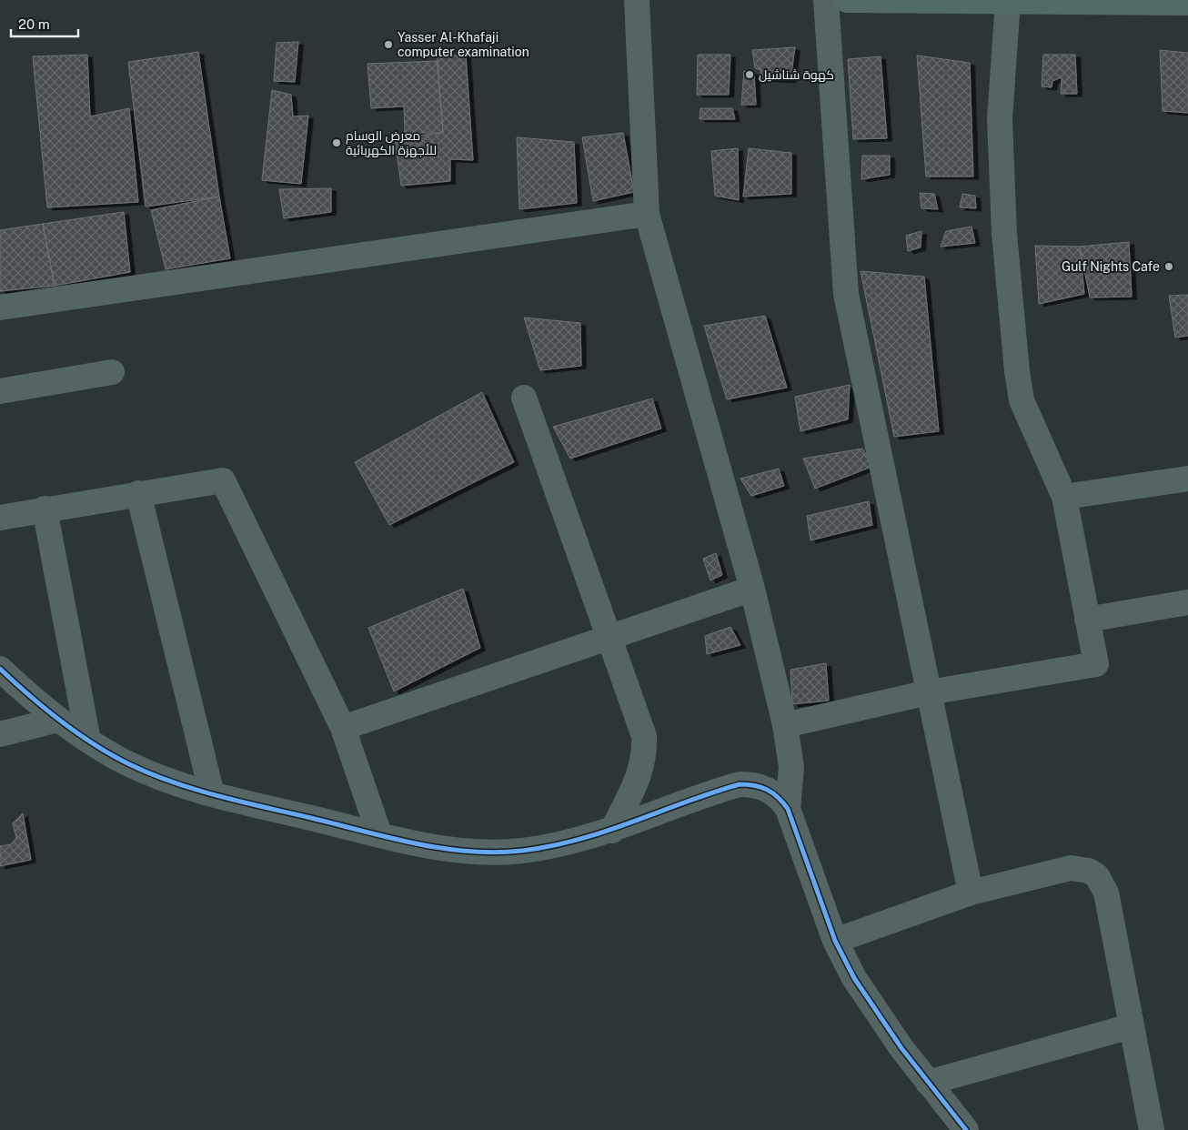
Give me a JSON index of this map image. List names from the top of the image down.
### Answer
{
  "places": [
    "Yasser Al-Khafaji computer examination",
    "كهوة شناشيل",
    "معرض الوسام للأجهزة الكهربائية",
    "Gulf Nights Cafe"
  ],
  "scale_bar": "20 m"
}
